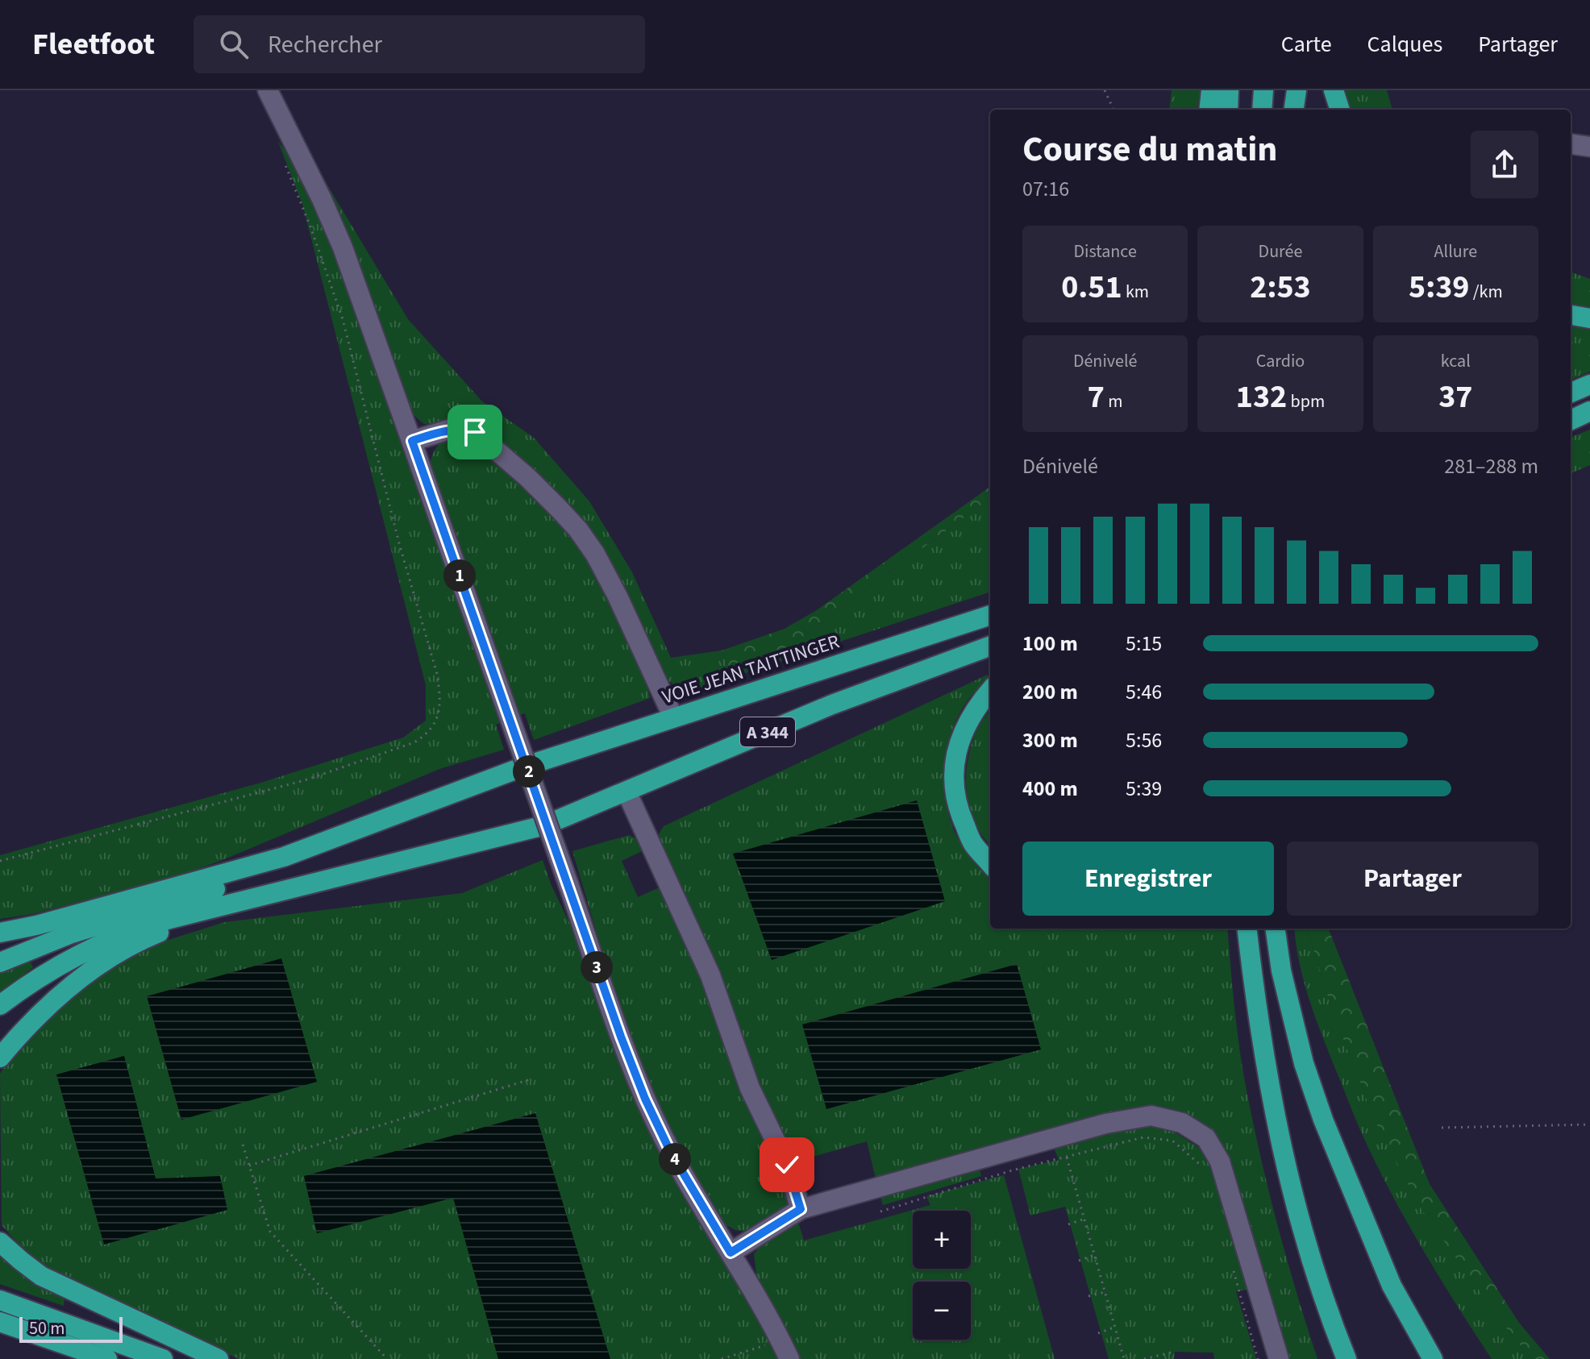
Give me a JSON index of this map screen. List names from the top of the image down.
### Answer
{
  "streets": {
    "highway": ["VOIE JEAN TAITTINGER", "A 344"]
  },
  "scale_bar": "50 m",
  "page": {
    "header": "Fleetfoot",
    "search": "Rechercher",
    "nav": ["Carte", "Calques", "Partager"],
    "heading": ["Course du matin", "07:16"],
    "stats": [
      ["Distance", "0.51 km"],
      ["Durée", "2:53"],
      ["Allure", "5:39 /km"],
      ["Dénivelé", "7 m"],
      ["Cardio", "132 bpm"],
      ["kcal", "37"]
    ],
    "chart": ["Dénivelé", "281–288 m"],
    "pins": [
      "1",
      "2",
      "3",
      "4"
    ],
    "list": [
      {
        "name": "100 m",
        "note": "5:15"
      },
      {
        "name": "200 m",
        "note": "5:46"
      },
      {
        "name": "300 m",
        "note": "5:56"
      },
      {
        "name": "400 m",
        "note": "5:39"
      }
    ],
    "buttons": ["Enregistrer", "Partager"],
    "map_buttons": ["+", "−"],
    "scale": "50 m"
  }
}
